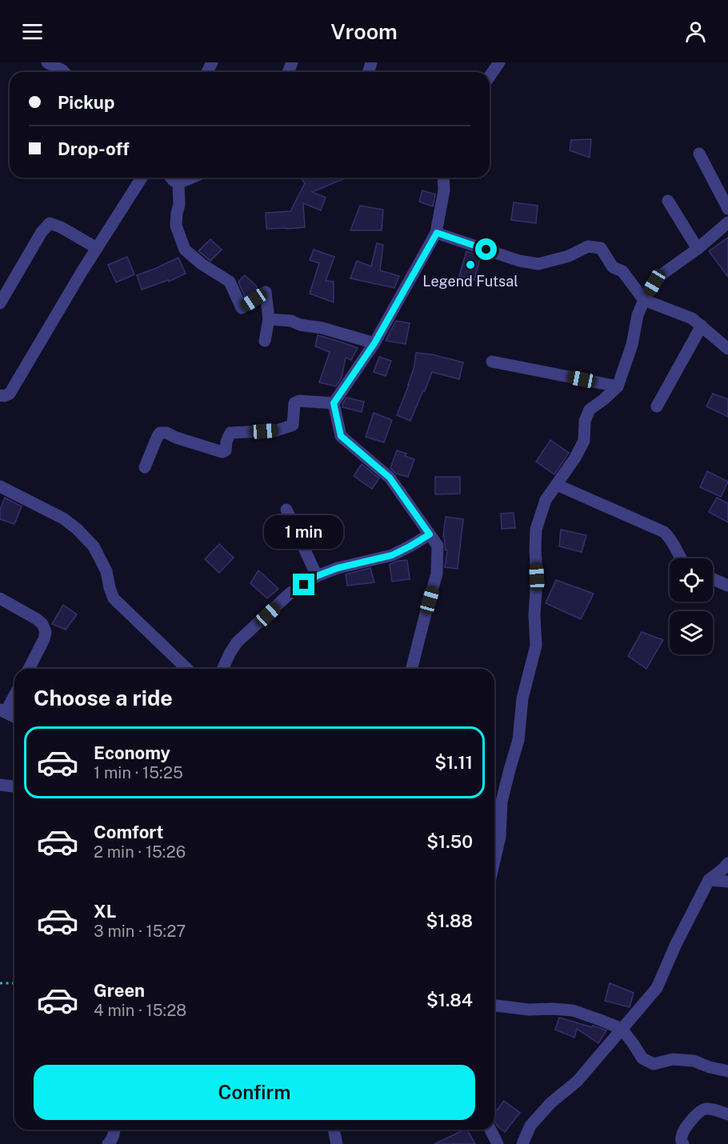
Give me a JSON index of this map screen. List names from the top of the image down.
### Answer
{
  "places": ["Legend Futsal"],
  "page": {
    "header": "Vroom",
    "banner": ["Pickup", "Drop-off"],
    "bubble": "1 min",
    "heading": "Choose a ride",
    "list": [
      {
        "name": "Economy",
        "note": "1 min · 15:25",
        "value": "$1.11"
      },
      {
        "name": "Comfort",
        "note": "2 min · 15:26",
        "value": "$1.50"
      },
      {
        "name": "XL",
        "note": "3 min · 15:27",
        "value": "$1.88"
      },
      {
        "name": "Green",
        "note": "4 min · 15:28",
        "value": "$1.84"
      }
    ],
    "buttons": "Confirm"
  }
}
